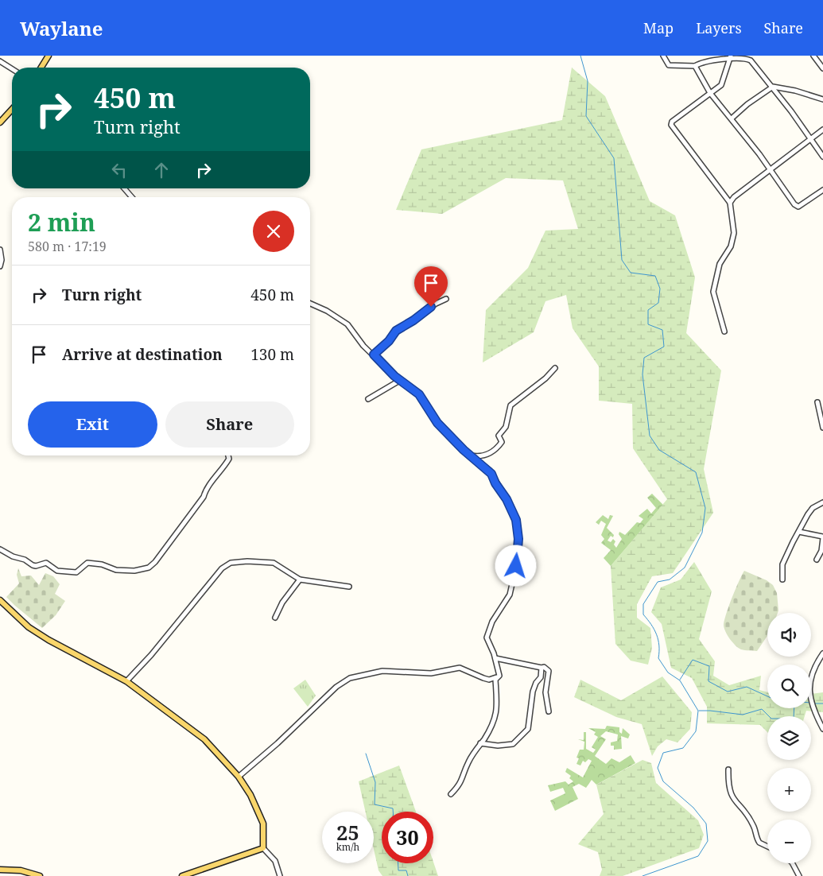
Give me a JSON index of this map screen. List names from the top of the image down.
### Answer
{
  "page": {
    "header": "Waylane",
    "nav": ["Map", "Layers", "Share"],
    "turn": ["450 m", "Turn right"],
    "heading": ["2 min", "580 m · 17:19"],
    "list": [
      {
        "name": "Turn right",
        "value": "450 m"
      },
      {
        "name": "Arrive at destination",
        "value": "130 m"
      }
    ],
    "buttons": ["Exit", "Share"],
    "map_buttons": ["+", "−"],
    "speed": "25 km/h",
    "limit": "30"
  }
}
